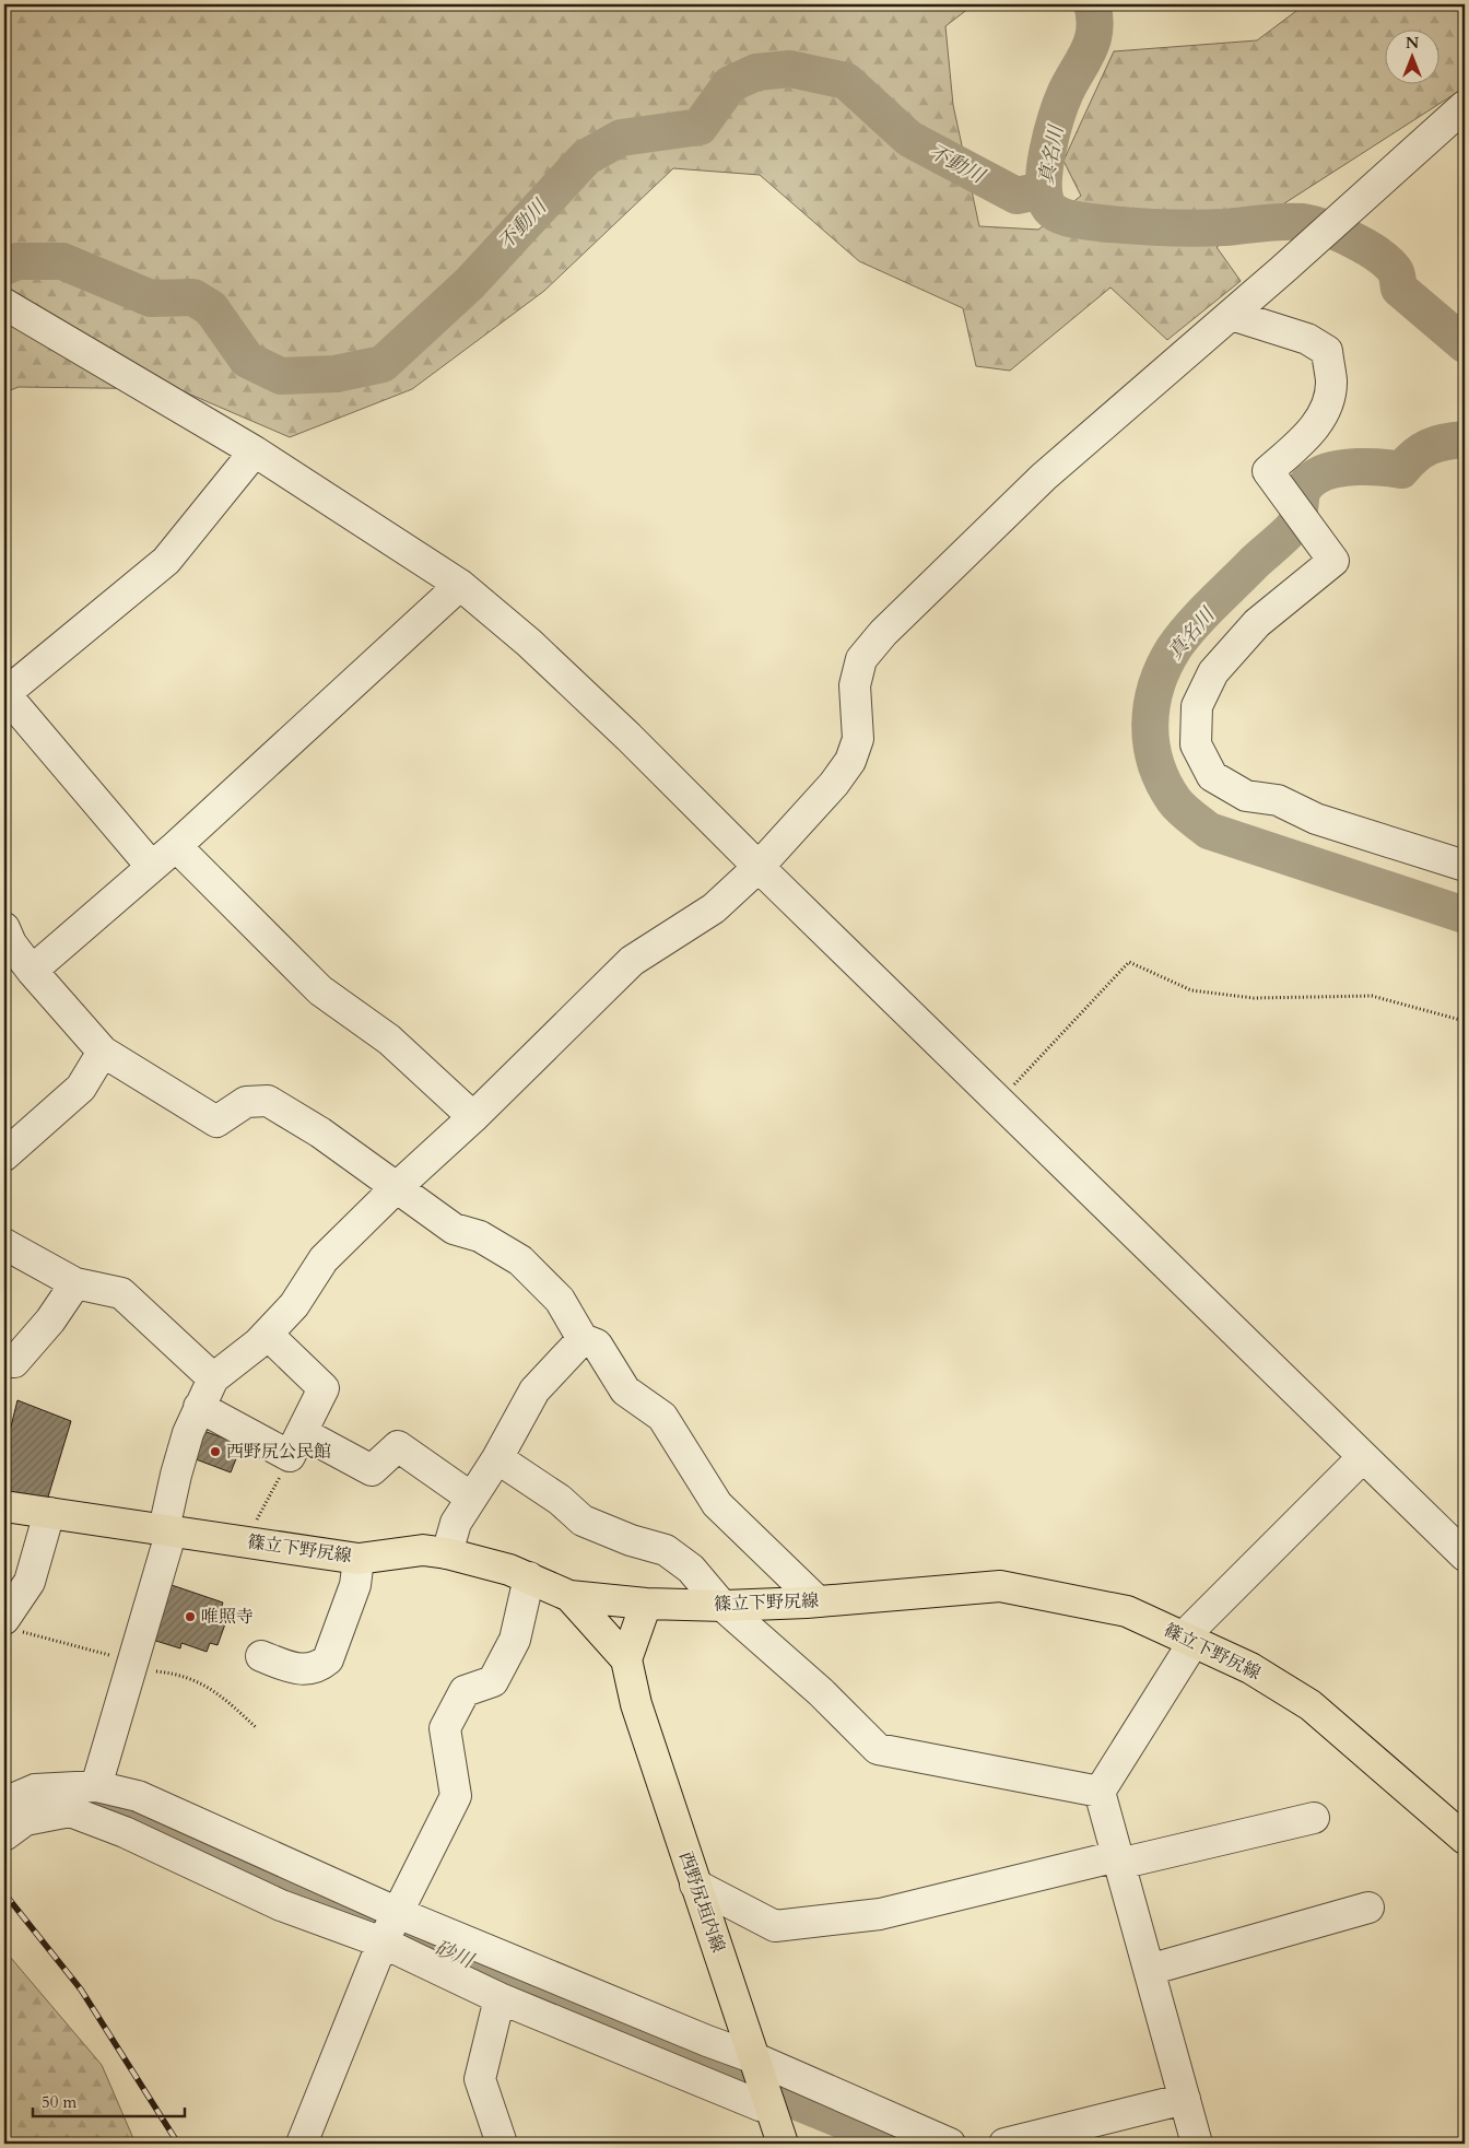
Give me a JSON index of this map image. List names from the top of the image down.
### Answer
{
  "streets": {
    "main road": ["篠立下野尻線", "西野尻垣内線"]
  },
  "crossings": [
    ["篠立下野尻線", "西野尻垣内線"]
  ],
  "water": ["真名川", "不動川", "砂川"],
  "places": ["西野尻公民館", "唯照寺"],
  "scale_bar": "50 m",
  "north": "top"
}
